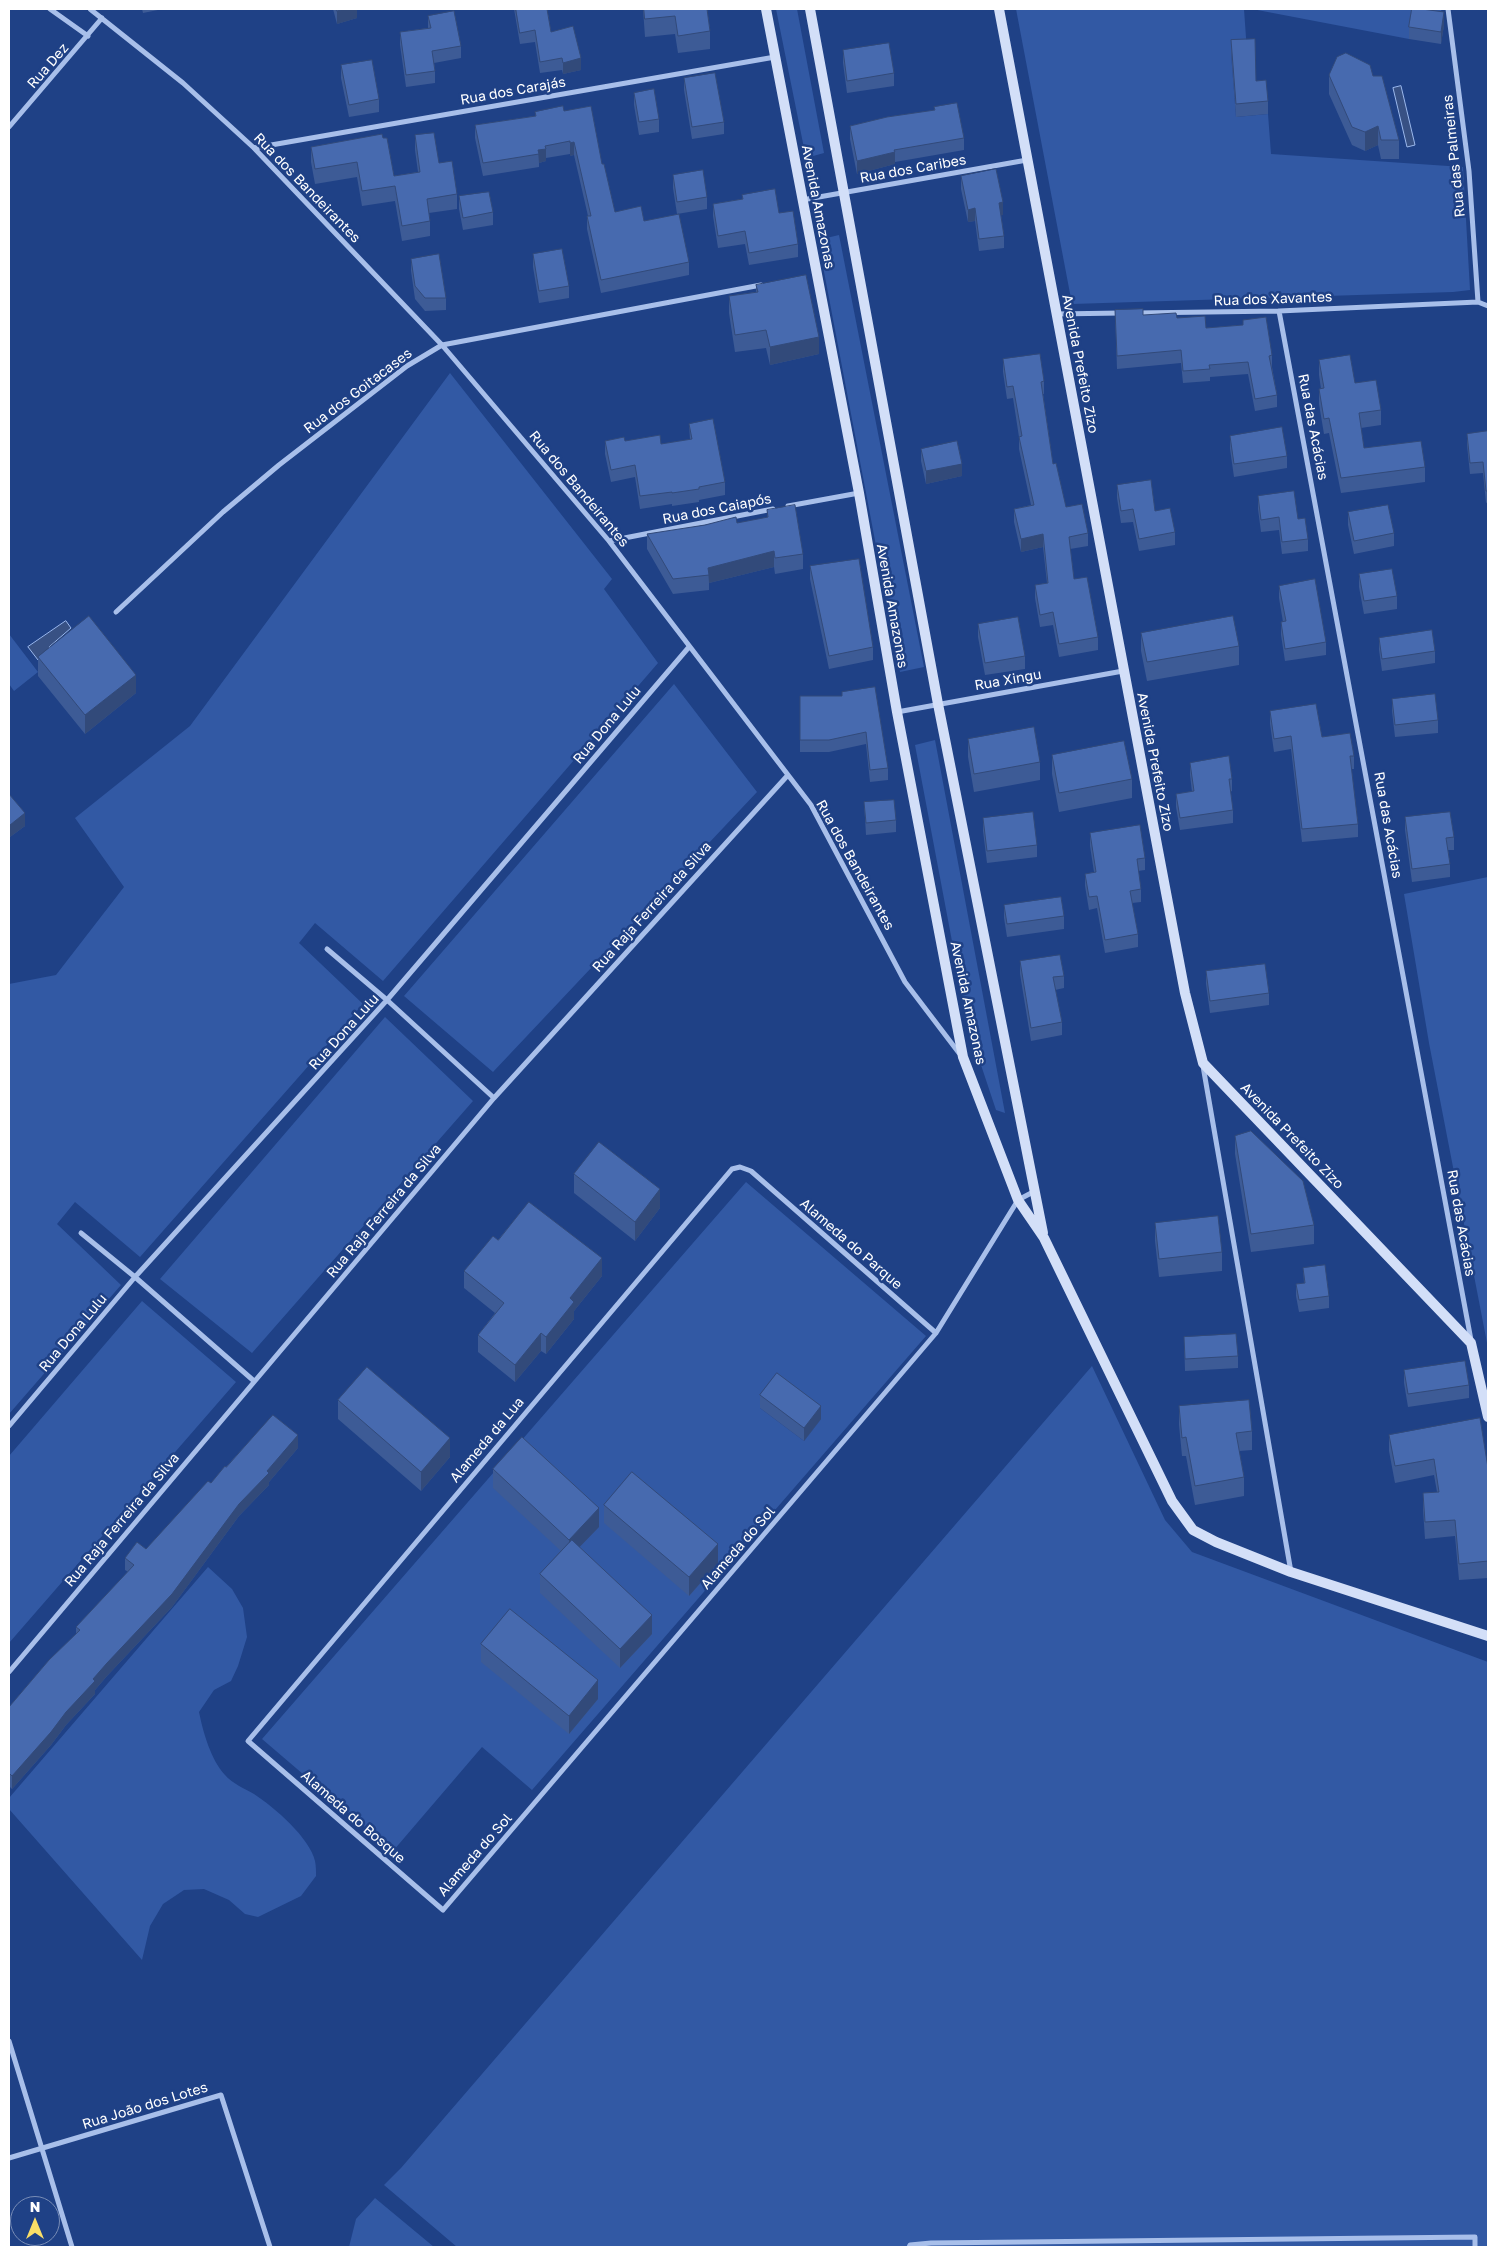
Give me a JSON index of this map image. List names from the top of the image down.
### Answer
{
  "streets": {
    "main road": ["Avenida Amazonas", "Avenida Prefeito Zizo"],
    "street": [
      "Rua Dez",
      "Rua dos Carajás",
      "Rua das Palmeiras",
      "Rua dos Caribes",
      "Rua dos Bandeirantes",
      "Rua dos Xavantes",
      "Rua dos Goitacases",
      "Rua das Acácias",
      "Rua dos Caiapós",
      "Rua Xingu",
      "Rua Dona Lulu",
      "Rua Raja Ferreira da Silva",
      "Alameda do Parque",
      "Alameda da Lua",
      "Alameda do Sol",
      "Alameda do Bosque",
      "Rua João dos Lotes"
    ]
  },
  "crossings": [
    ["Rua Dez", "Rua dos Bandeirantes"],
    ["Rua dos Carajás", "Rua dos Bandeirantes"],
    ["Rua dos Carajás", "Avenida Amazonas"],
    ["Rua das Palmeiras", "Rua dos Xavantes"],
    ["Rua dos Caribes", "Avenida Amazonas"],
    ["Rua dos Caribes", "Avenida Prefeito Zizo"],
    ["Rua dos Bandeirantes", "Avenida Amazonas"],
    ["Rua dos Bandeirantes", "Rua dos Goitacases"],
    ["Rua dos Bandeirantes", "Rua dos Caiapós"],
    ["Rua dos Bandeirantes", "Rua Dona Lulu"],
    ["Rua dos Bandeirantes", "Rua Raja Ferreira da Silva"],
    ["Avenida Amazonas", "Rua dos Caiapós"],
    ["Avenida Amazonas", "Rua Xingu"],
    ["Avenida Amazonas", "Alameda do Sol"],
    ["Rua dos Xavantes", "Rua das Acácias"],
    ["Avenida Prefeito Zizo", "Rua das Acácias"],
    ["Avenida Prefeito Zizo", "Rua Xingu"],
    ["Alameda do Parque", "Alameda da Lua"],
    ["Alameda do Parque", "Alameda do Sol"],
    ["Alameda da Lua", "Alameda do Bosque"],
    ["Alameda do Sol", "Alameda do Bosque"]
  ],
  "north": "top"
}
